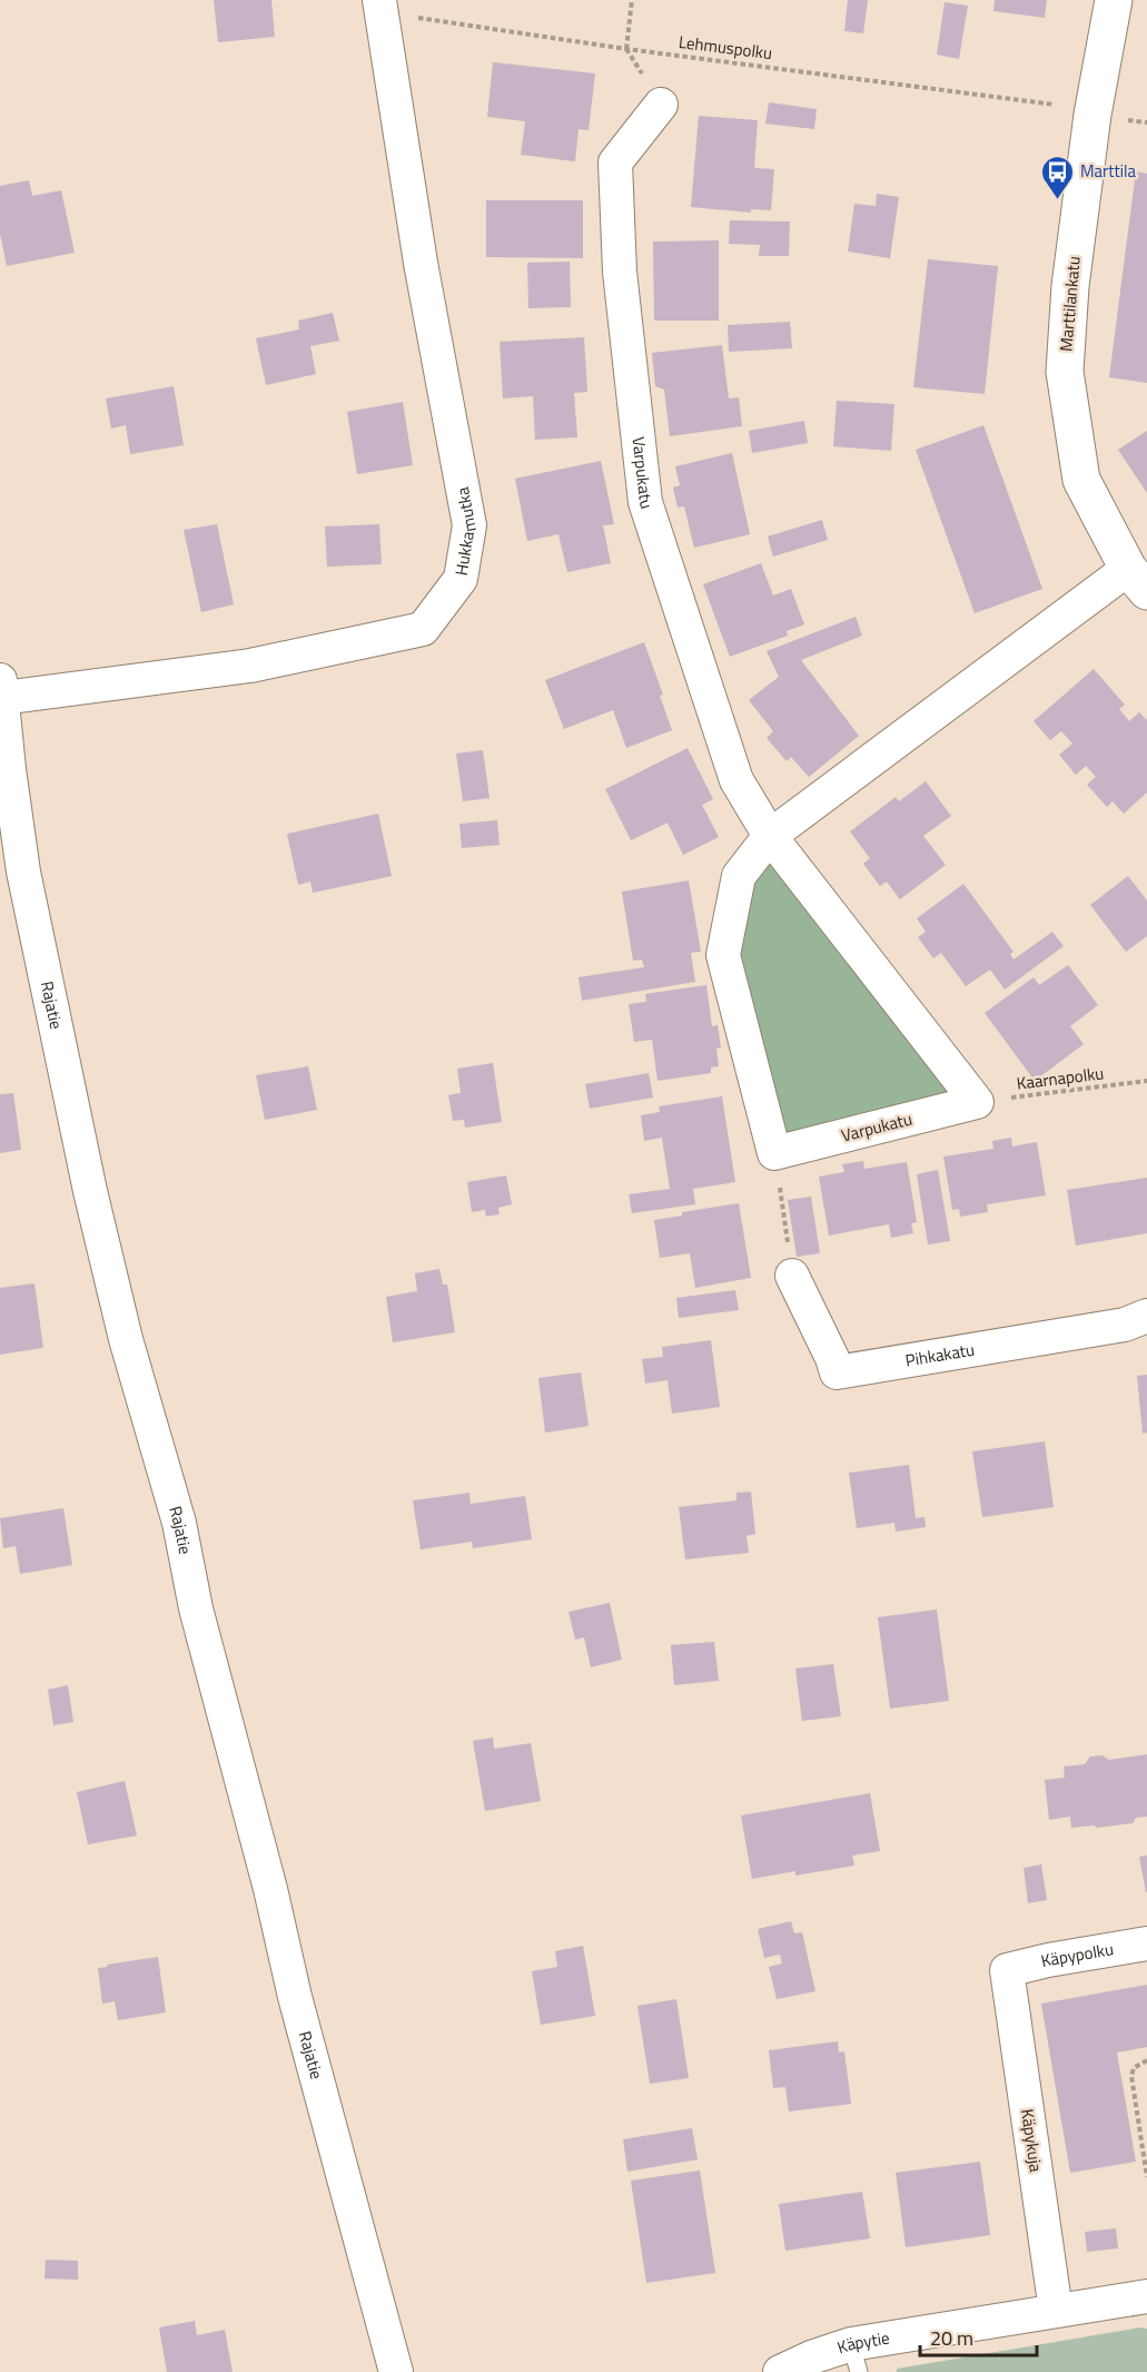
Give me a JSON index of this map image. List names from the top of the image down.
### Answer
{
  "streets": {
    "street": [
      "Marttilankatu",
      "Varpukatu",
      "Hukkamutka",
      "Rajatie",
      "Pihkakatu",
      "Käpypolku",
      "Käpykuja",
      "Käpytie"
    ],
    "path": ["Lehmuspolku", "Kaarnapolku"]
  },
  "crossings": [
    ["Lehmuspolku", "Hukkamutka"],
    ["Varpukatu", "Kaarnapolku"],
    ["Hukkamutka", "Rajatie"],
    ["Käpypolku", "Käpykuja"],
    ["Käpykuja", "Käpytie"]
  ],
  "places": {
    "bus stop": ["Marttila"]
  },
  "scale_bar": "20 m"
}
